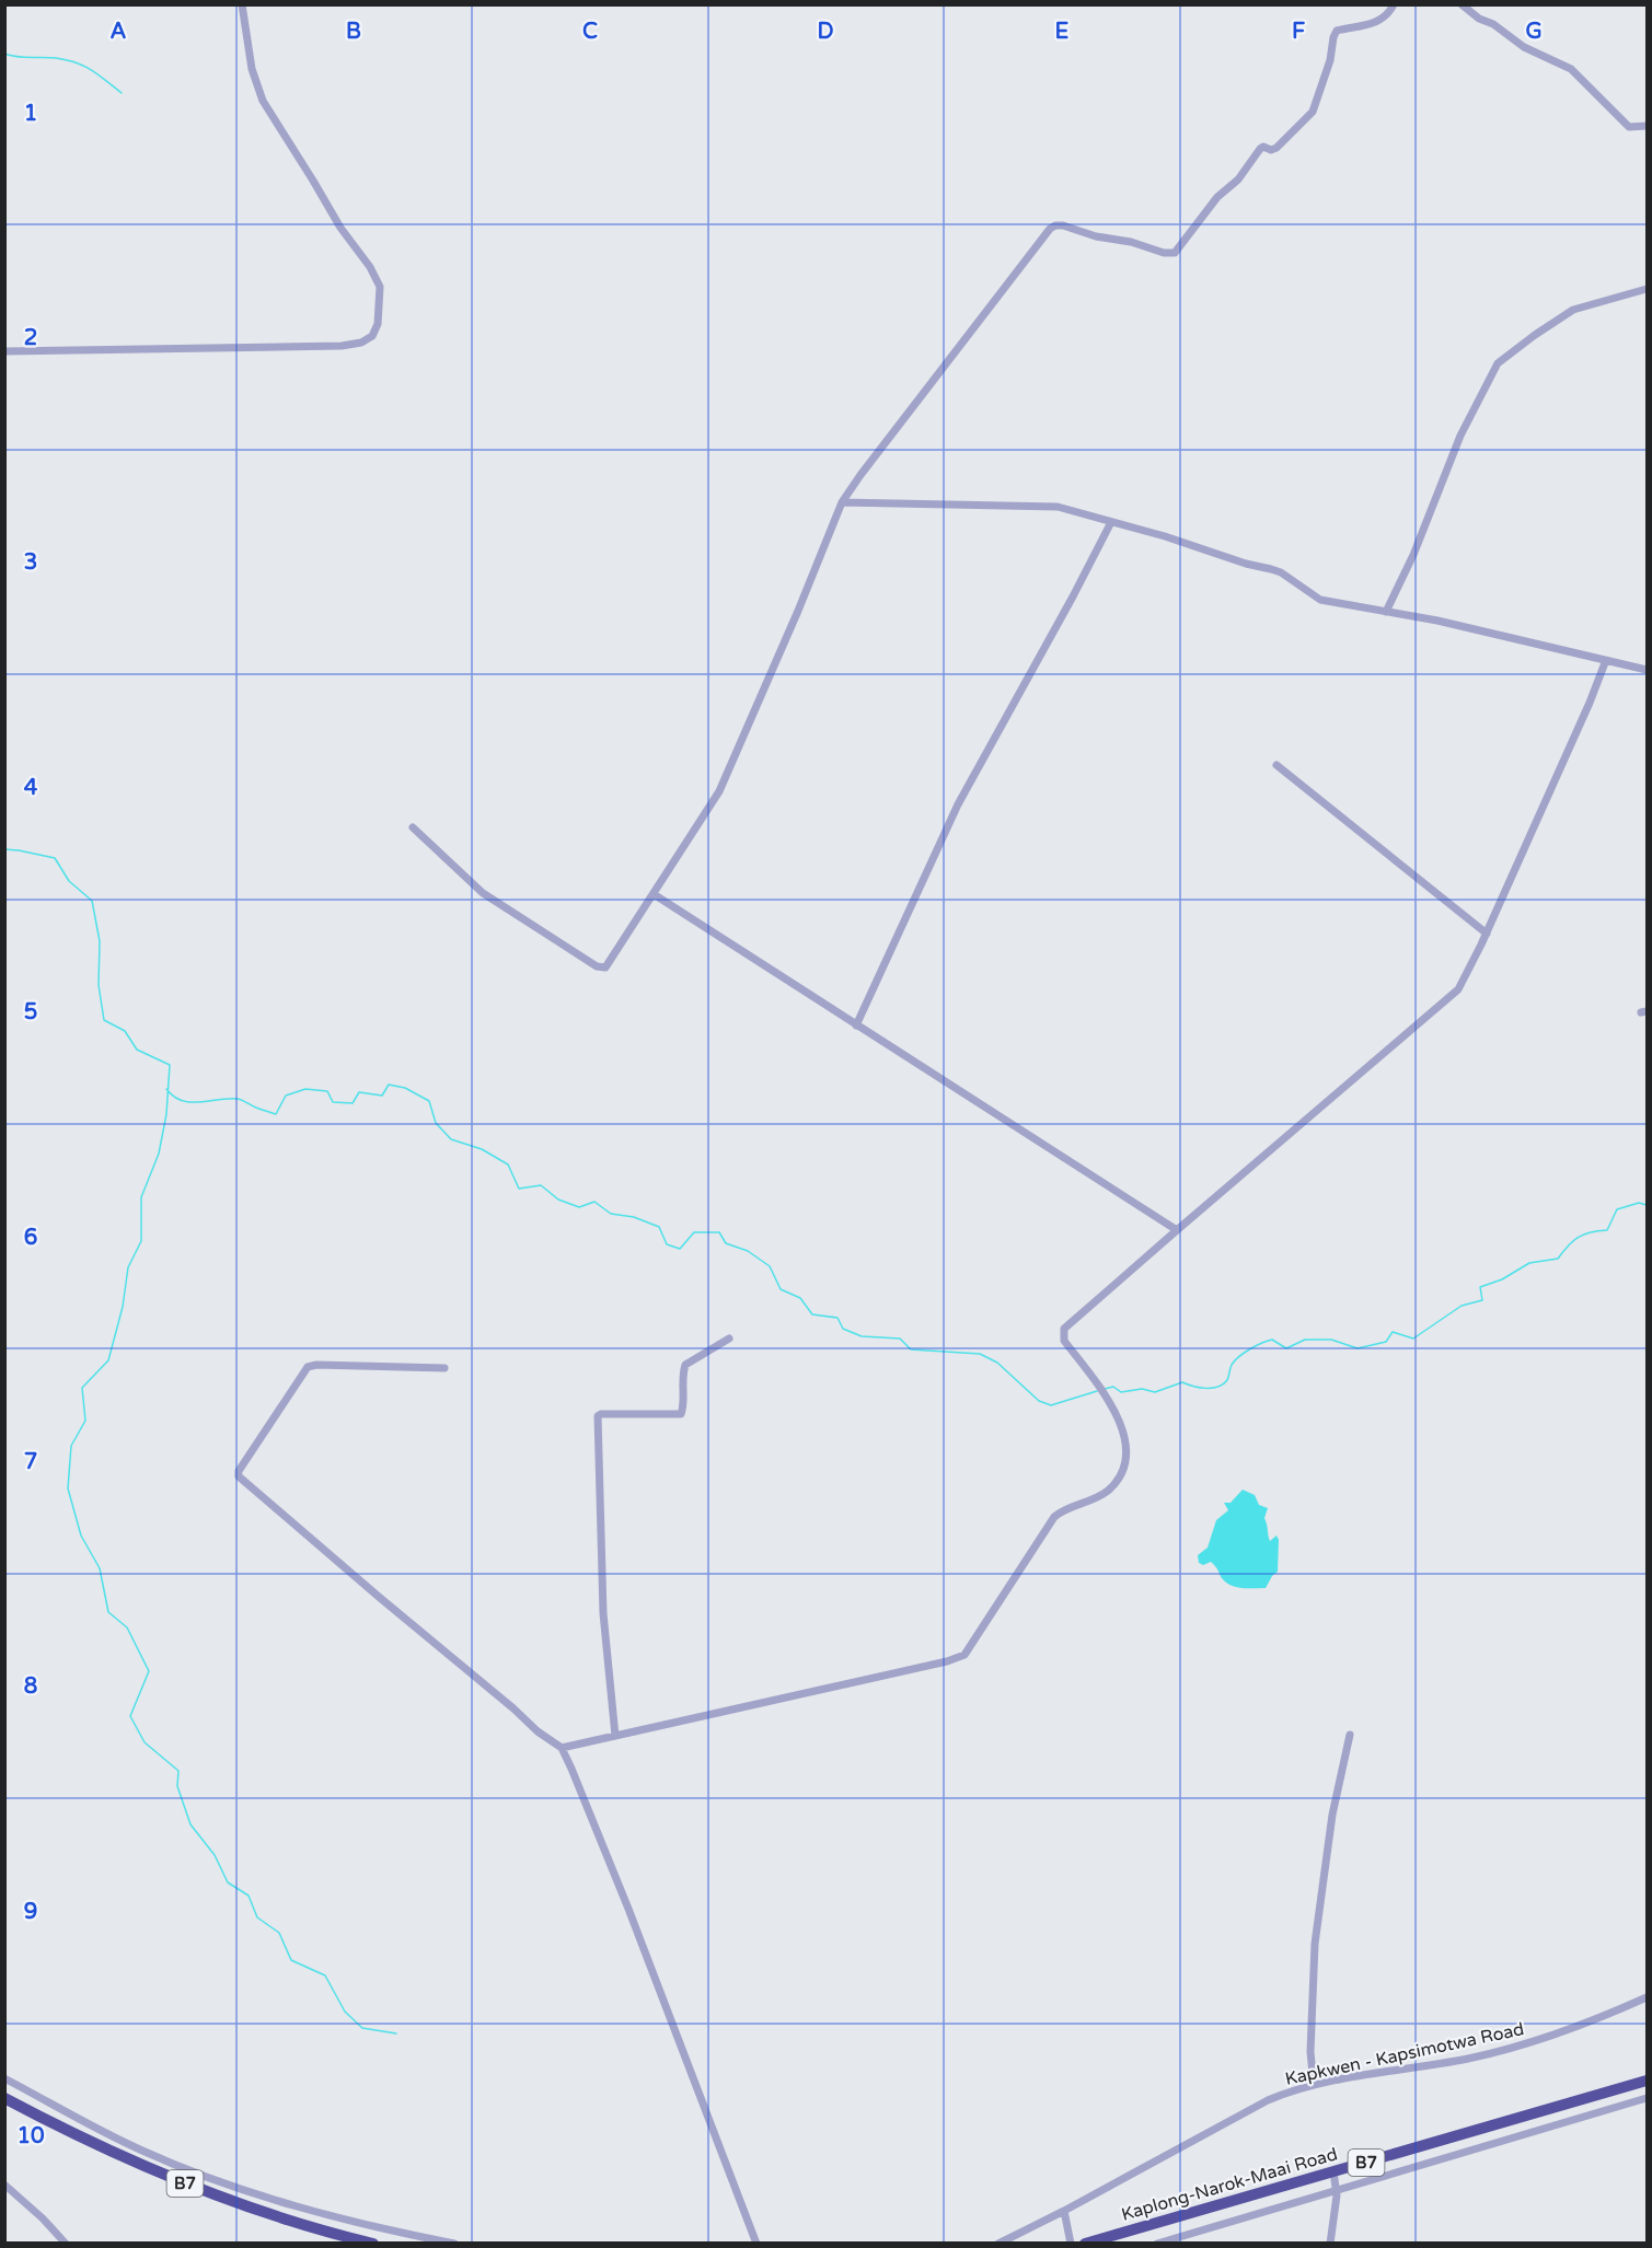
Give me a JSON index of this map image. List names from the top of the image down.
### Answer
{
  "streets": {
    "highway": ["B7", "Kaplong-Narok-Maai Road"],
    "street": ["Kapkwen - Kapsimotwa Road"]
  },
  "grid": {
    "columns": [
      "A",
      "B",
      "C",
      "D",
      "E",
      "F",
      "G"
    ],
    "rows": [
      "1",
      "2",
      "3",
      "4",
      "5",
      "6",
      "7",
      "8",
      "9",
      "10"
    ]
  }
}
